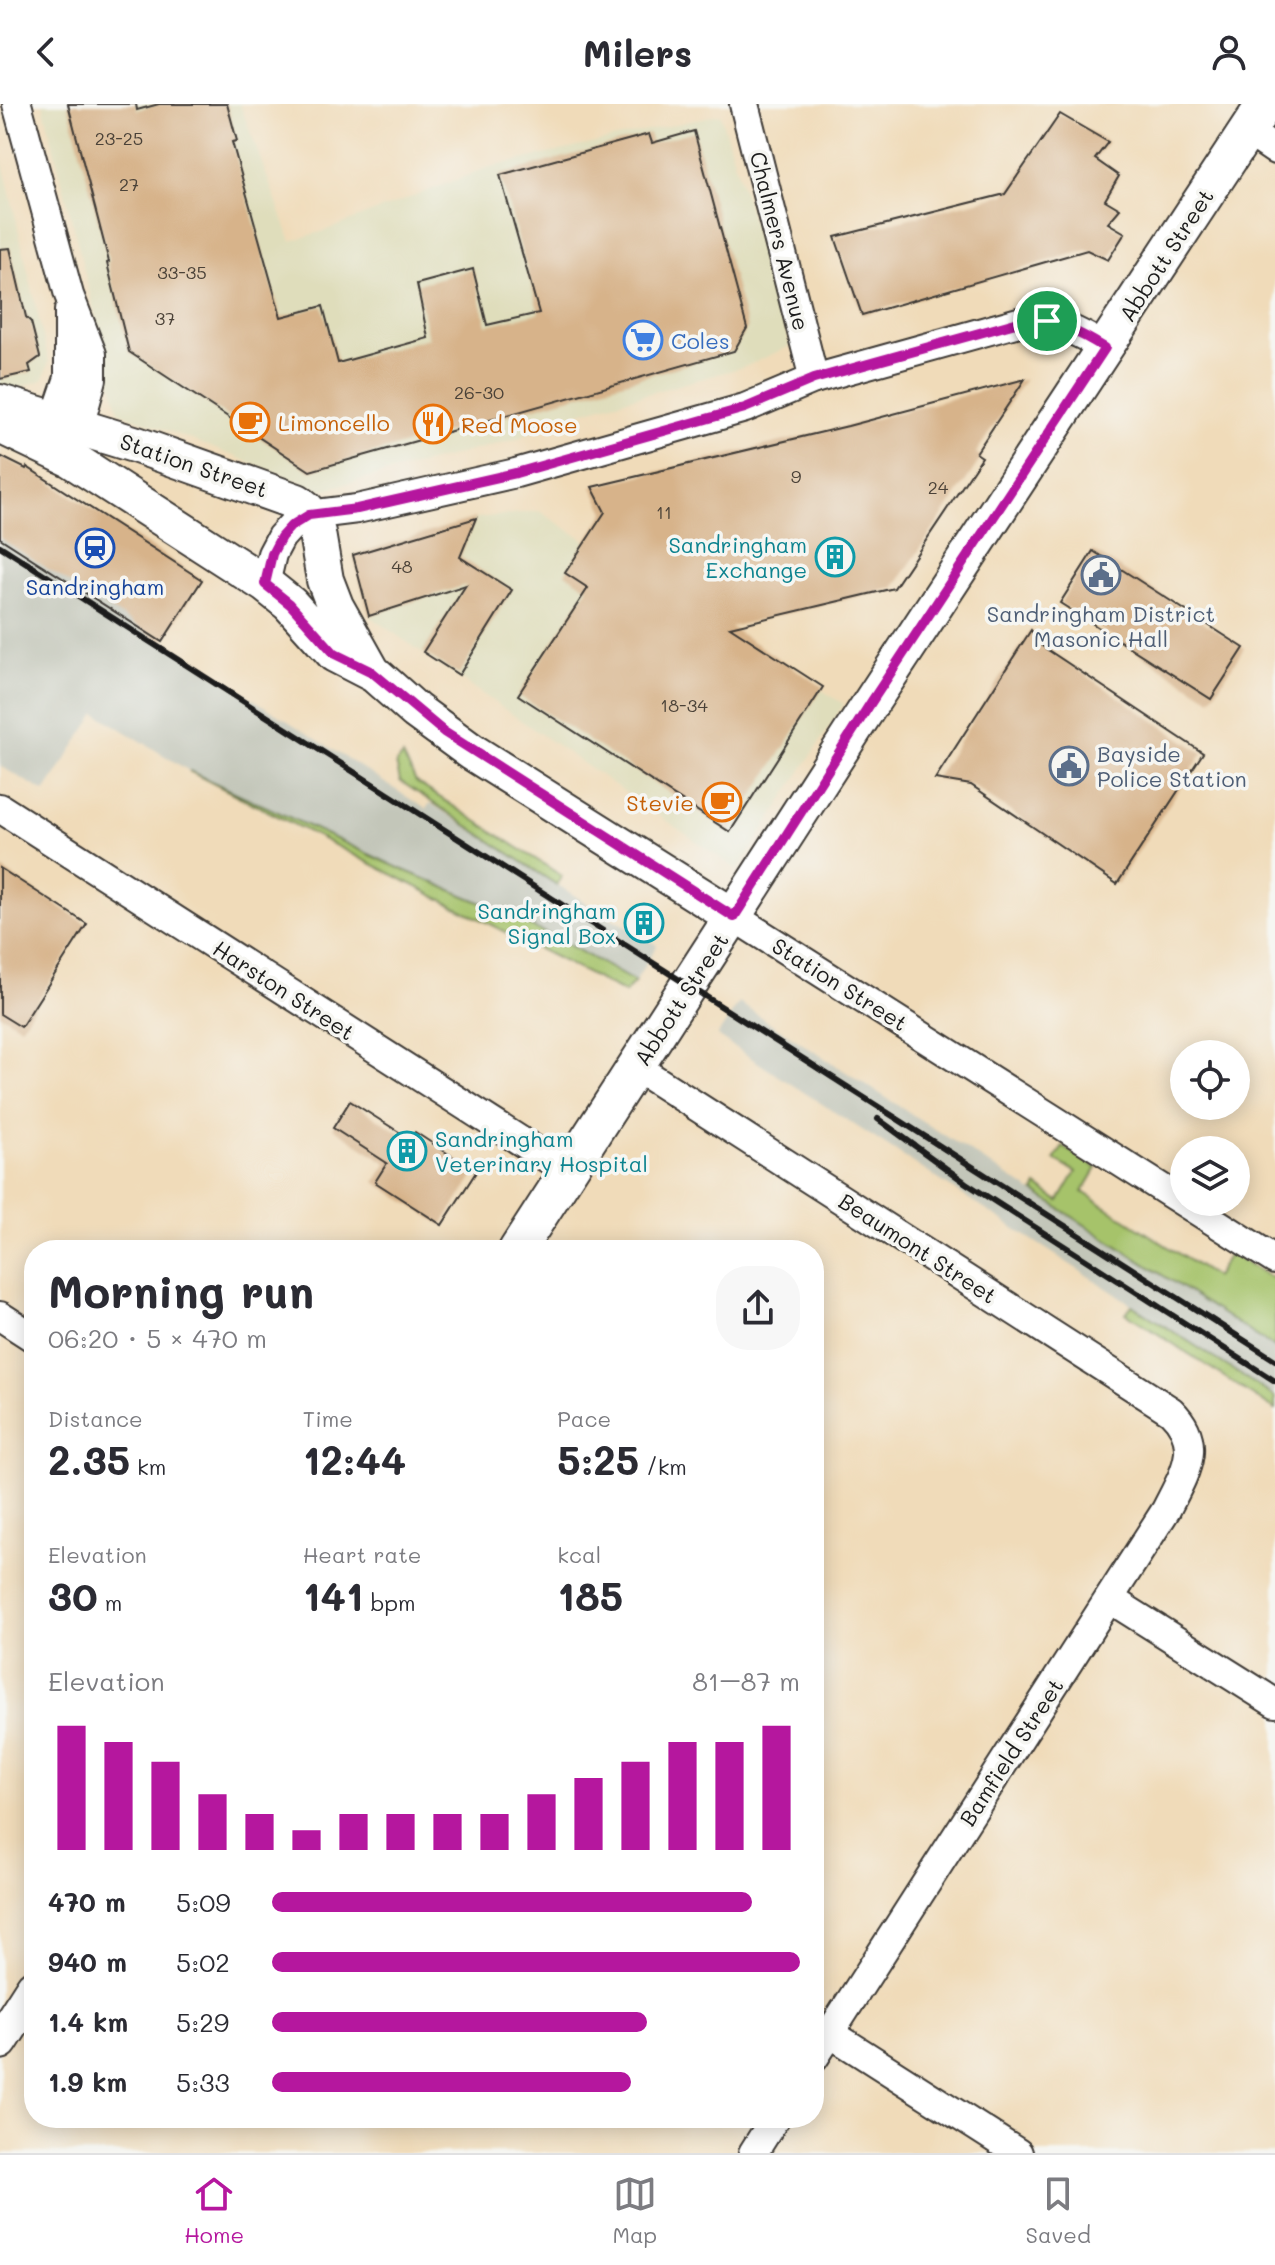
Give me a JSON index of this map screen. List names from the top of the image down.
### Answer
{
  "streets": {
    "street": [
      "Chalmers Avenue",
      "Abbott Street",
      "Station Street",
      "Harston Street",
      "Beaumont Street",
      "Bamfield Street"
    ]
  },
  "crossings": [
    ["Abbott Street", "Station Street"],
    ["Abbott Street", "Harston Street"],
    ["Abbott Street", "Beaumont Street"],
    ["Beaumont Street", "Bamfield Street"]
  ],
  "places": {
    "supermarket": ["Coles"],
    "cafe": ["Limoncello", "Stevie"],
    "restaurant": ["Red Moose"],
    "station": ["Sandringham"],
    "building": ["Sandringham Exchange", "Sandringham Signal Box", "Sandringham Veterinary Hospital"],
    "public building": ["Sandringham District Masonic Hall", "Bayside Police Station"]
  },
  "house_numbers": [
    "23-25",
    "27",
    "33-35",
    "37",
    "26-30",
    "9",
    "24",
    "11",
    "48",
    "18-34"
  ],
  "page": {
    "header": "Milers",
    "heading": ["Morning run", "06:20 · 5 × 470 m"],
    "stats": [
      ["Distance", "2.35 km"],
      ["Time", "12:44"],
      ["Pace", "5:25 /km"],
      ["Elevation", "30 m"],
      ["Heart rate", "141 bpm"],
      ["kcal", "185"]
    ],
    "chart": ["Elevation", "81–87 m"],
    "list": [
      {
        "name": "470 m",
        "note": "5:09"
      },
      {
        "name": "940 m",
        "note": "5:02"
      },
      {
        "name": "1.4 km",
        "note": "5:29"
      },
      {
        "name": "1.9 km",
        "note": "5:33"
      }
    ],
    "tabs": ["Home", "Map", "Saved"]
  }
}
